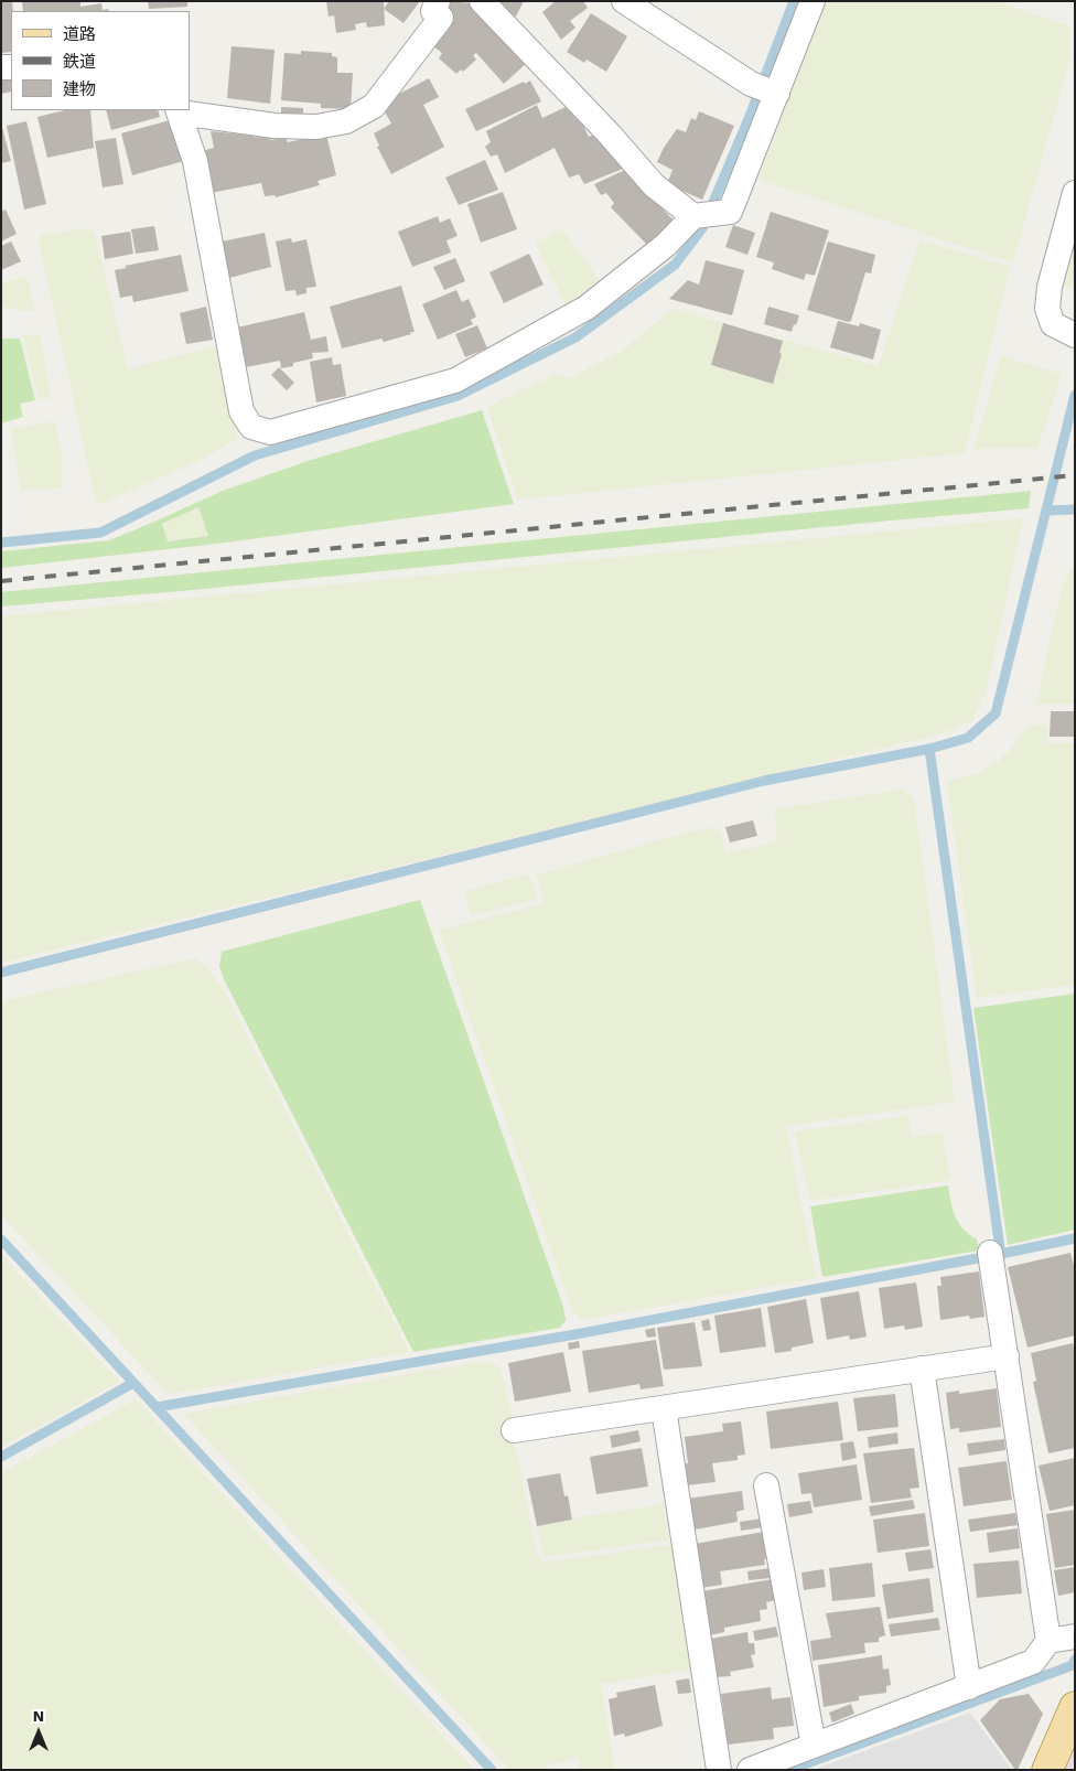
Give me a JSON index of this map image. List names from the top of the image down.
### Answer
{
  "legend": ["道路", "鉄道", "建物"],
  "north": "top"
}
